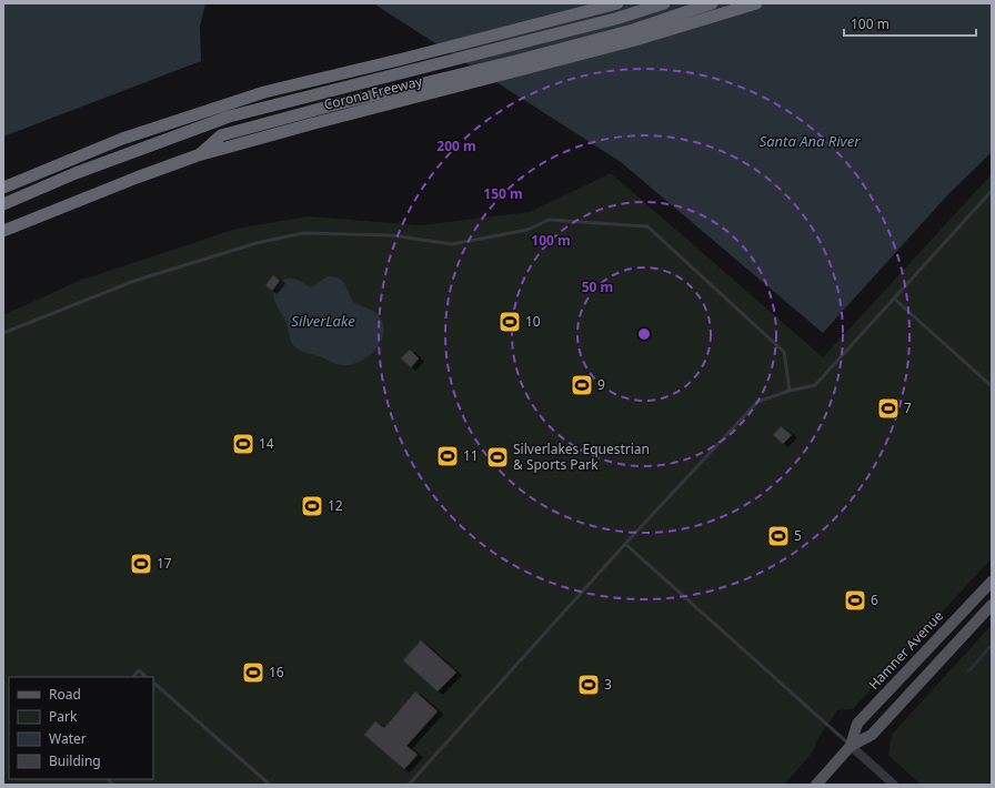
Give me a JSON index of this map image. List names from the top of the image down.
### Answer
{
  "streets": {
    "highway": ["Corona Freeway"],
    "main road": ["Hamner Avenue"]
  },
  "water": ["Santa Ana River", "SilverLake"],
  "places": {
    "sports": [
      "10",
      "9",
      "7",
      "14",
      "11",
      "Silverlakes Equestrian & Sports Park",
      "12",
      "5",
      "17",
      "6",
      "16",
      "3"
    ]
  },
  "legend": [
    "Road",
    "Park",
    "Water",
    "Building"
  ],
  "scale_bar": "100 m",
  "rings": [
    "200 m",
    "150 m",
    "100 m",
    "50 m"
  ]
}
